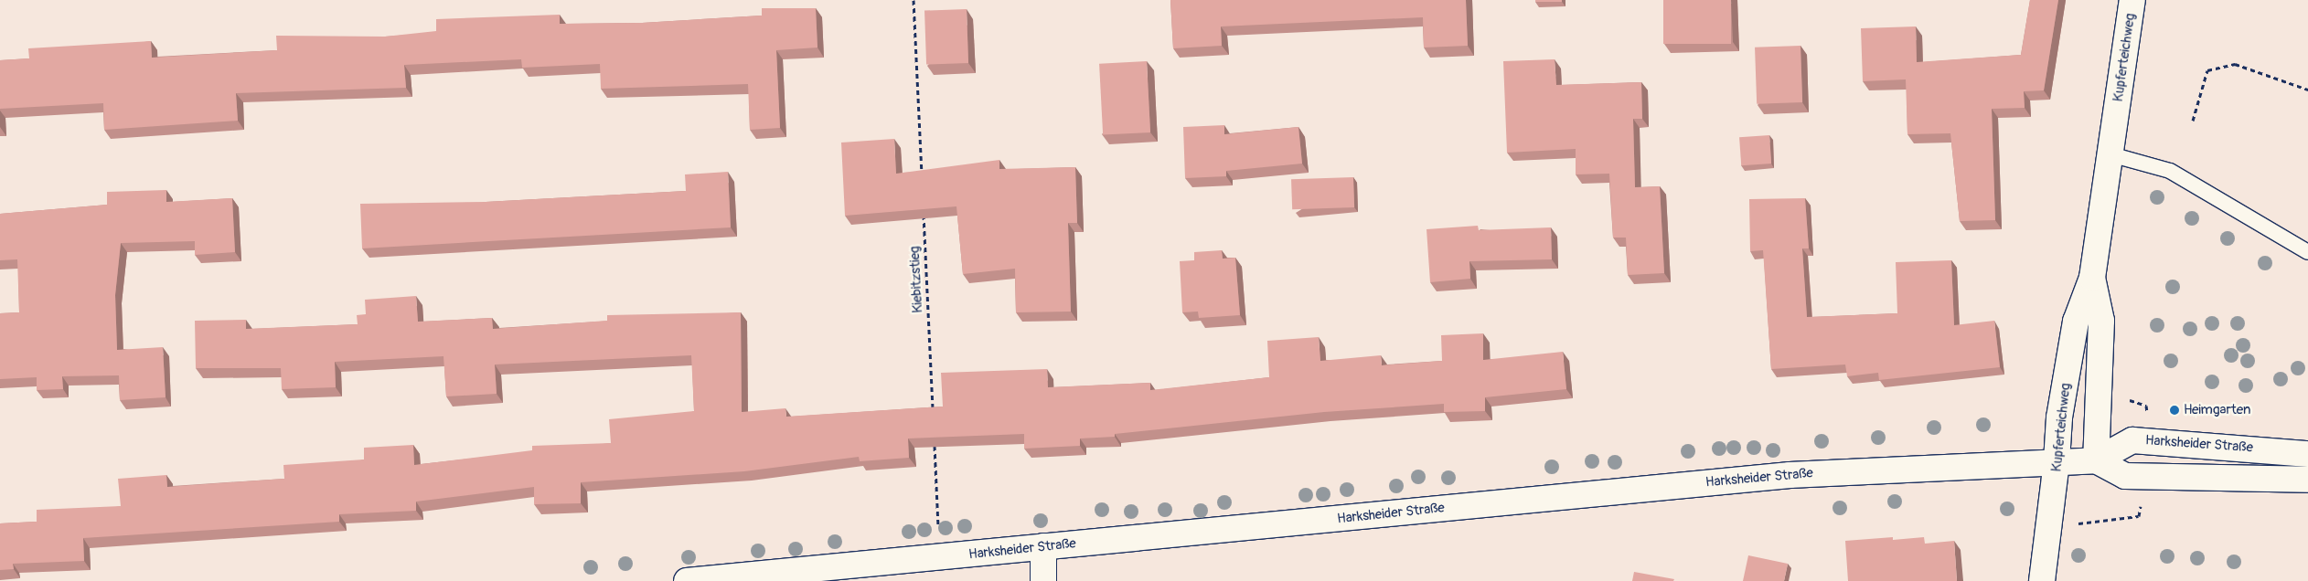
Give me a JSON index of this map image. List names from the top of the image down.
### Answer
{
  "streets": {
    "main road": ["Kupferteichweg", "Harksheider Straße"],
    "path": ["Kiebitzstieg"]
  },
  "crossings": [
    ["Kupferteichweg", "Harksheider Straße"]
  ],
  "places": ["Heimgarten"]
}
